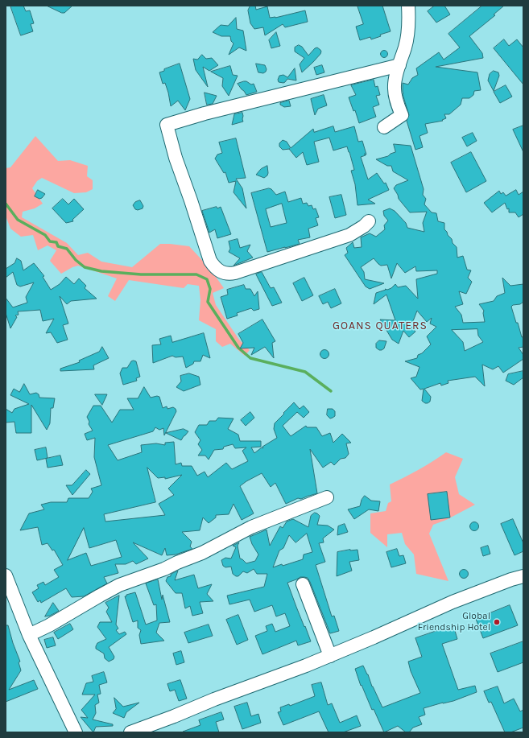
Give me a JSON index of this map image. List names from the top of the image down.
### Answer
{
  "districts": ["GOANS QUATERS"],
  "places": ["Global Friendship Hotel"]
}
